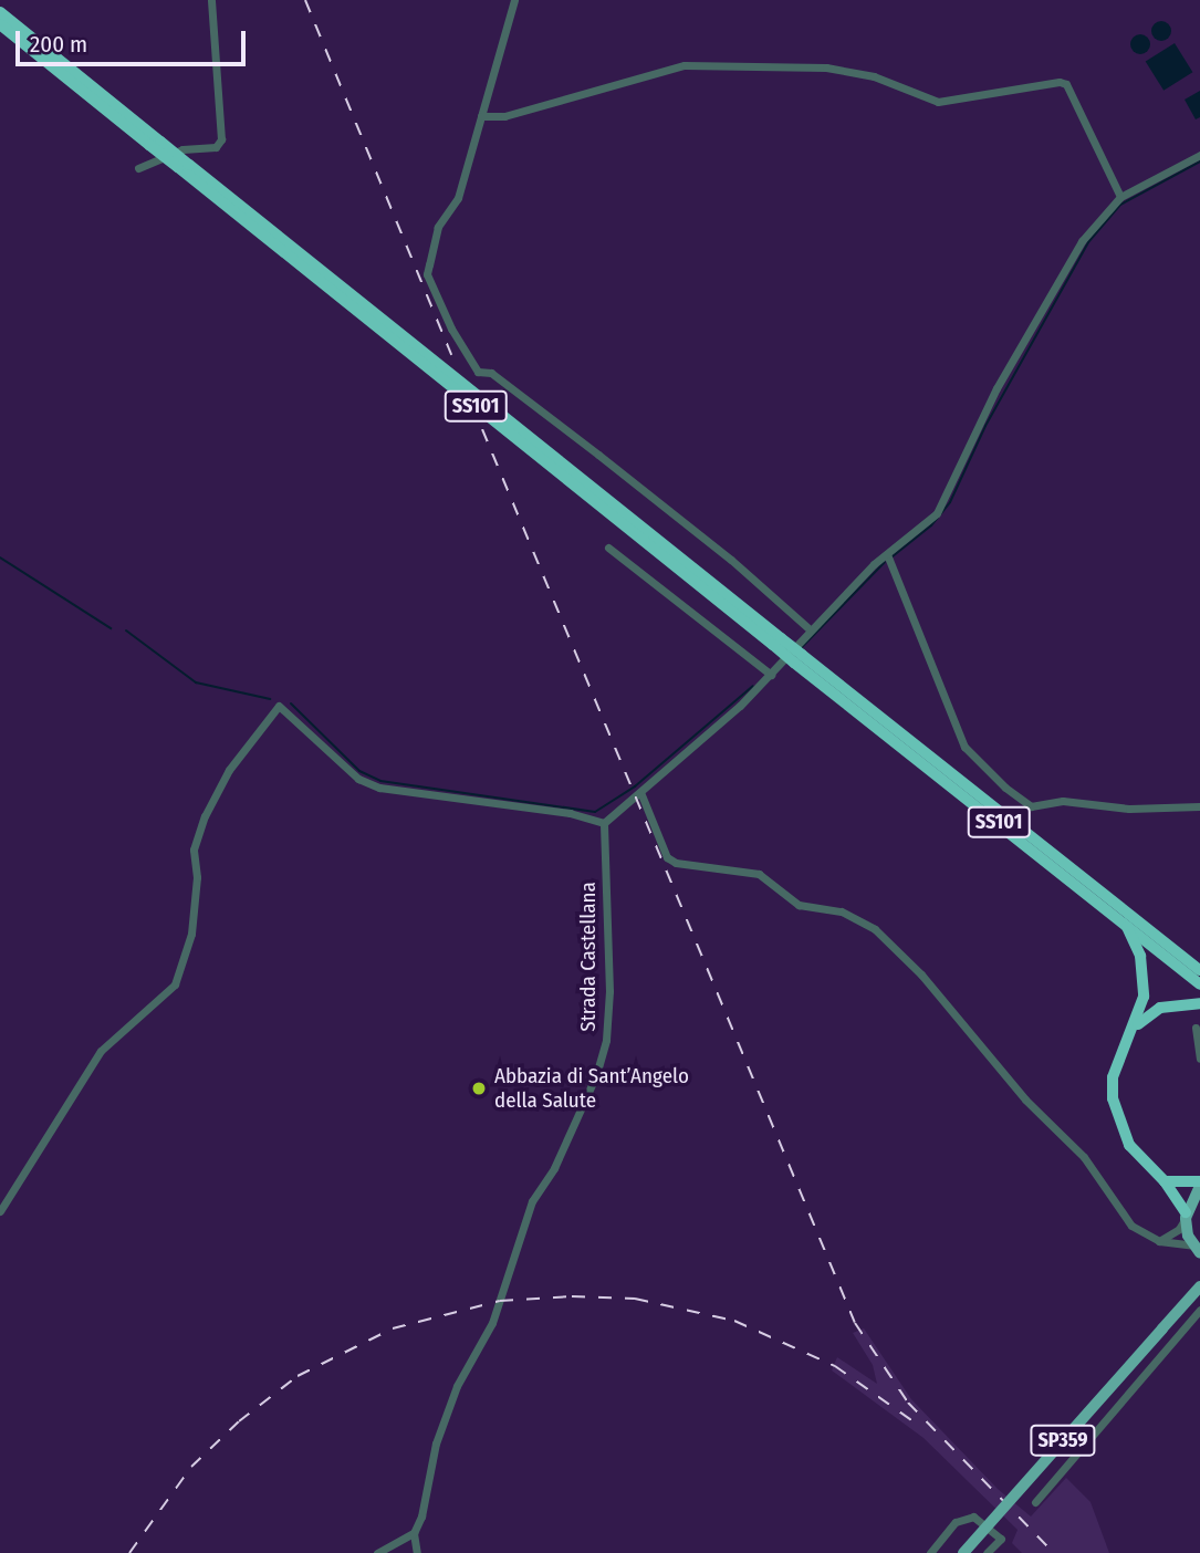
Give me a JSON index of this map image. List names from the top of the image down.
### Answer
{
  "streets": {
    "highway": ["SS101"],
    "main road": ["SP359"],
    "street": ["Strada Castellana"]
  },
  "places": ["Abbazia di Sant’Angelo della Salute"],
  "scale_bar": "200 m"
}
